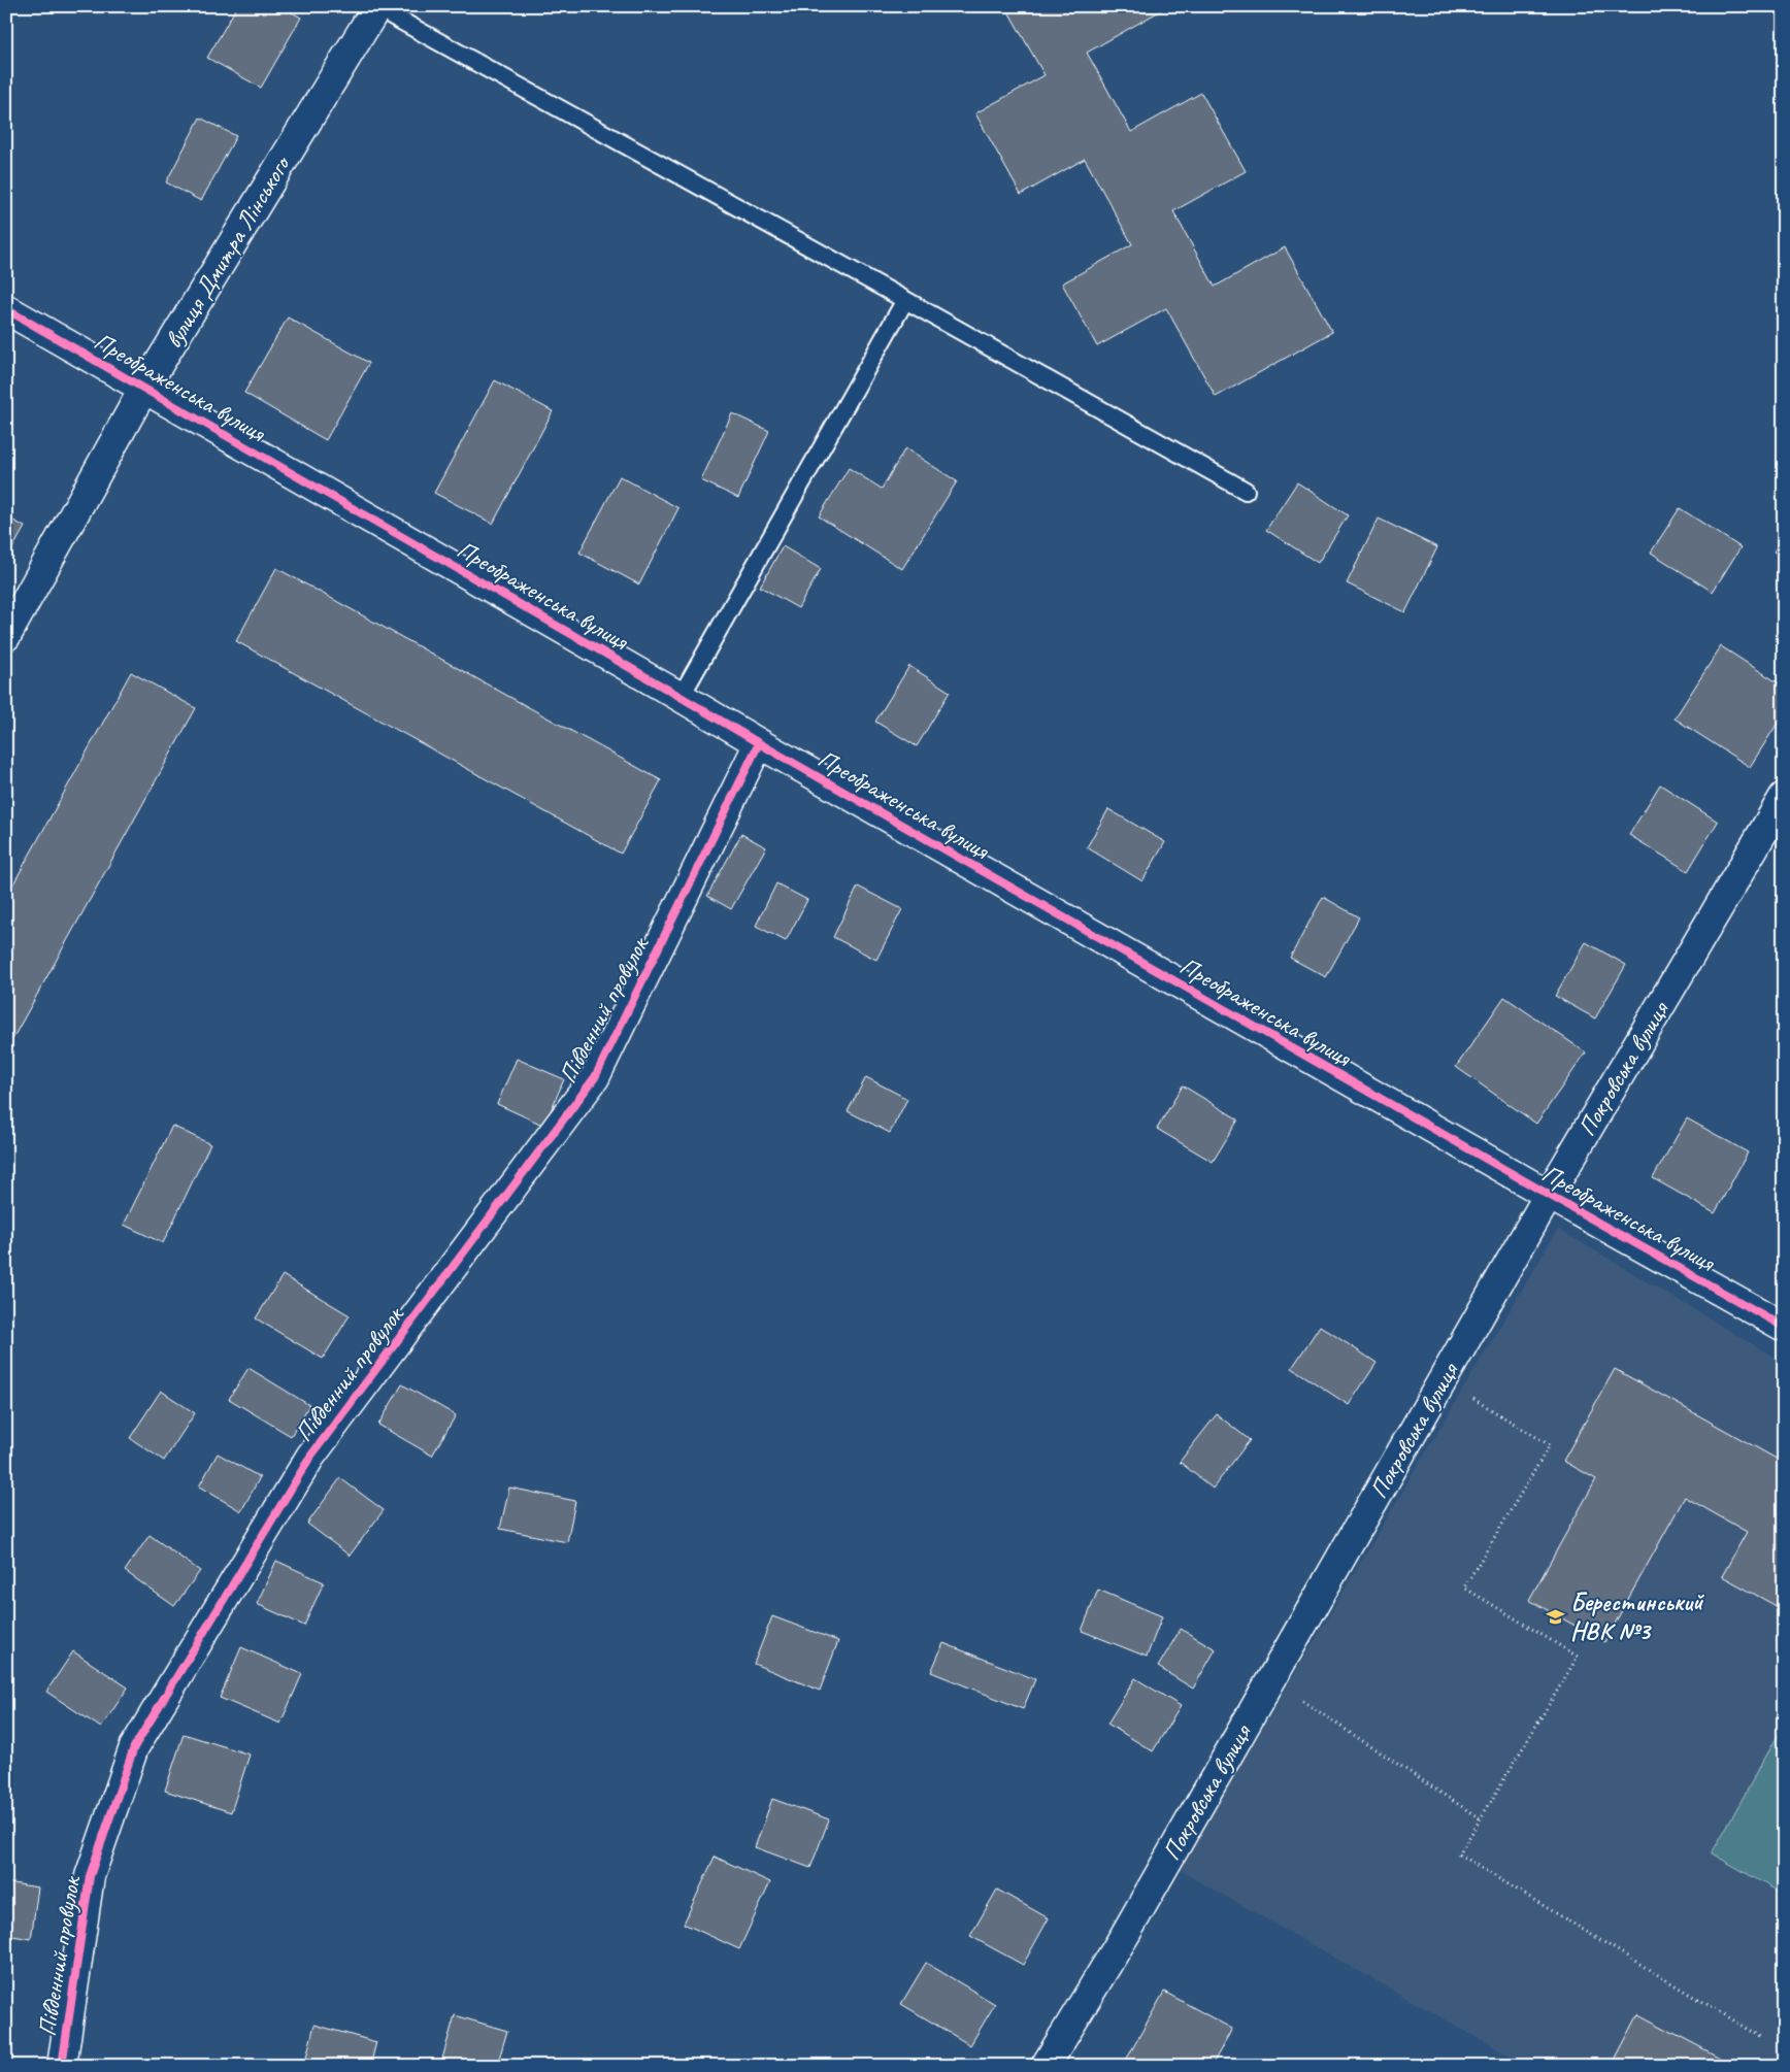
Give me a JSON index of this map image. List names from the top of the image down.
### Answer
{
  "streets": {
    "street": [
      "вулиця Дмитра Лінського",
      "Преображенська вулиця",
      "Південний провулок",
      "Покровська вулиця"
    ]
  },
  "crossings": [
    ["вулиця Дмитра Лінського", "Преображенська вулиця"],
    ["Преображенська вулиця", "Південний провулок"],
    ["Преображенська вулиця", "Покровська вулиця"]
  ],
  "places": {
    "school or university": ["Берестинський НВК №3"]
  }
}
